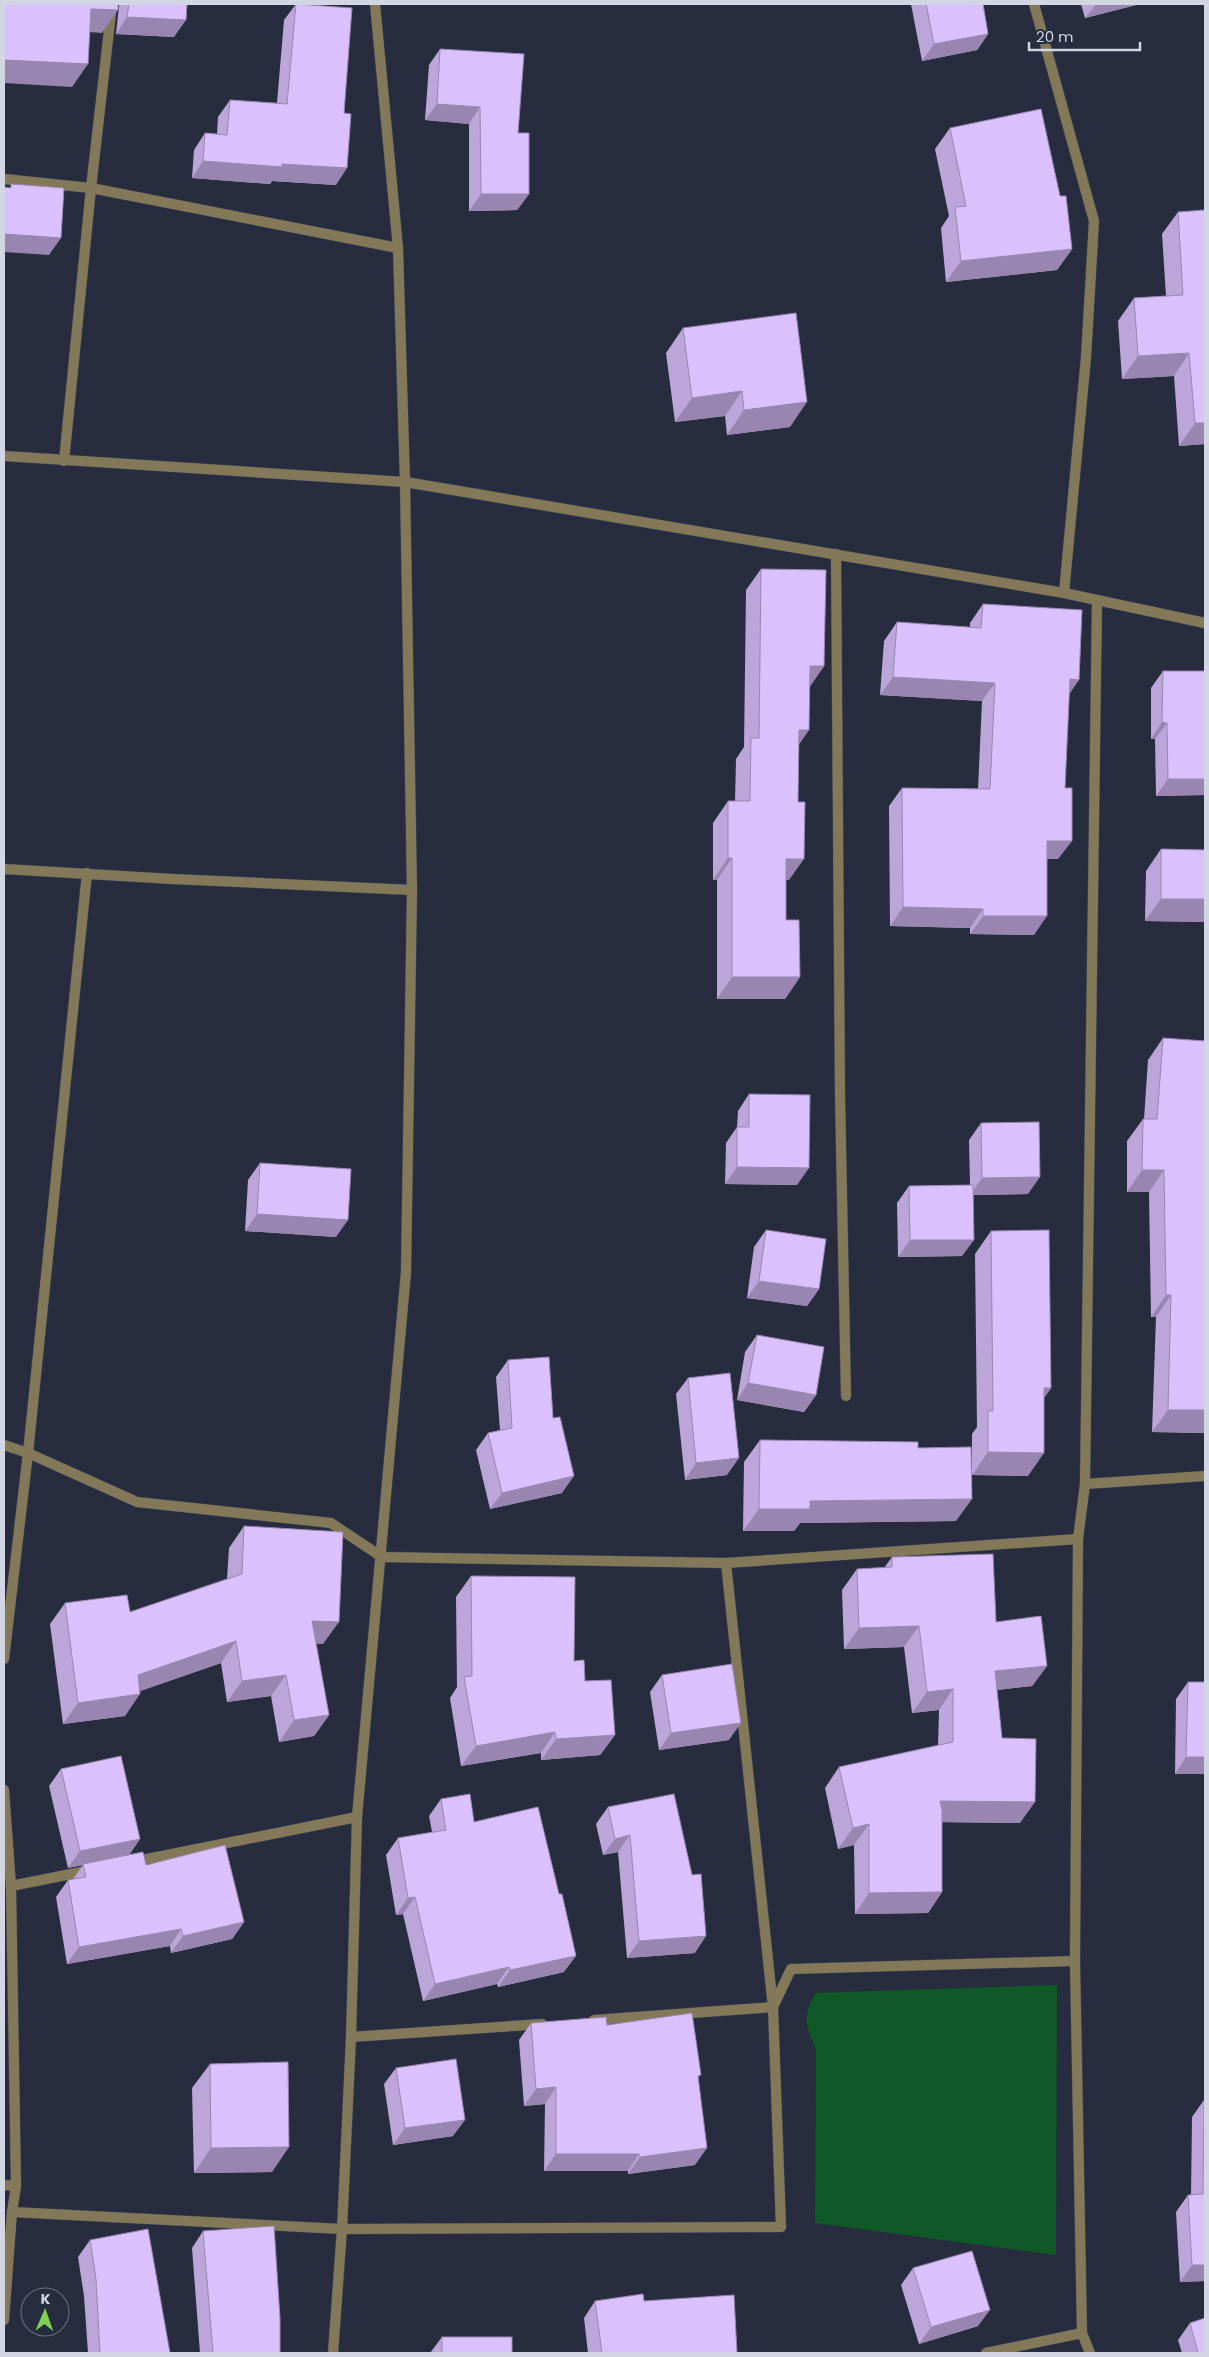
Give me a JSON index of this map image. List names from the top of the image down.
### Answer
{
  "scale_bar": "20 m",
  "north": "top"
}
